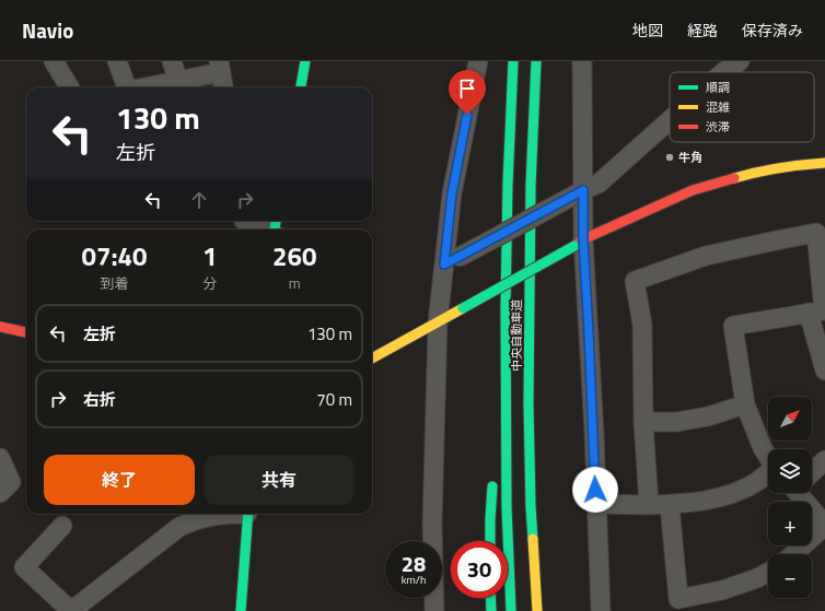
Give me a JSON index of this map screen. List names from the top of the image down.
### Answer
{
  "streets": {
    "main road": ["中央自動車道"]
  },
  "places": ["牛角"],
  "legend": ["順調", "混雑", "渋滞"],
  "north": "top right",
  "page": {
    "header": "Navio",
    "nav": ["地図", "経路", "保存済み"],
    "turn": ["130 m", "左折"],
    "eta": [
      "07:40",
      "到着",
      "1",
      "分",
      "260",
      "m"
    ],
    "list": [
      {
        "name": "左折",
        "value": "130 m"
      },
      {
        "name": "右折",
        "value": "70 m"
      }
    ],
    "map_buttons": ["+", "−"],
    "buttons": ["終了", "共有"],
    "speed": "28 km/h",
    "limit": "30"
  }
}
